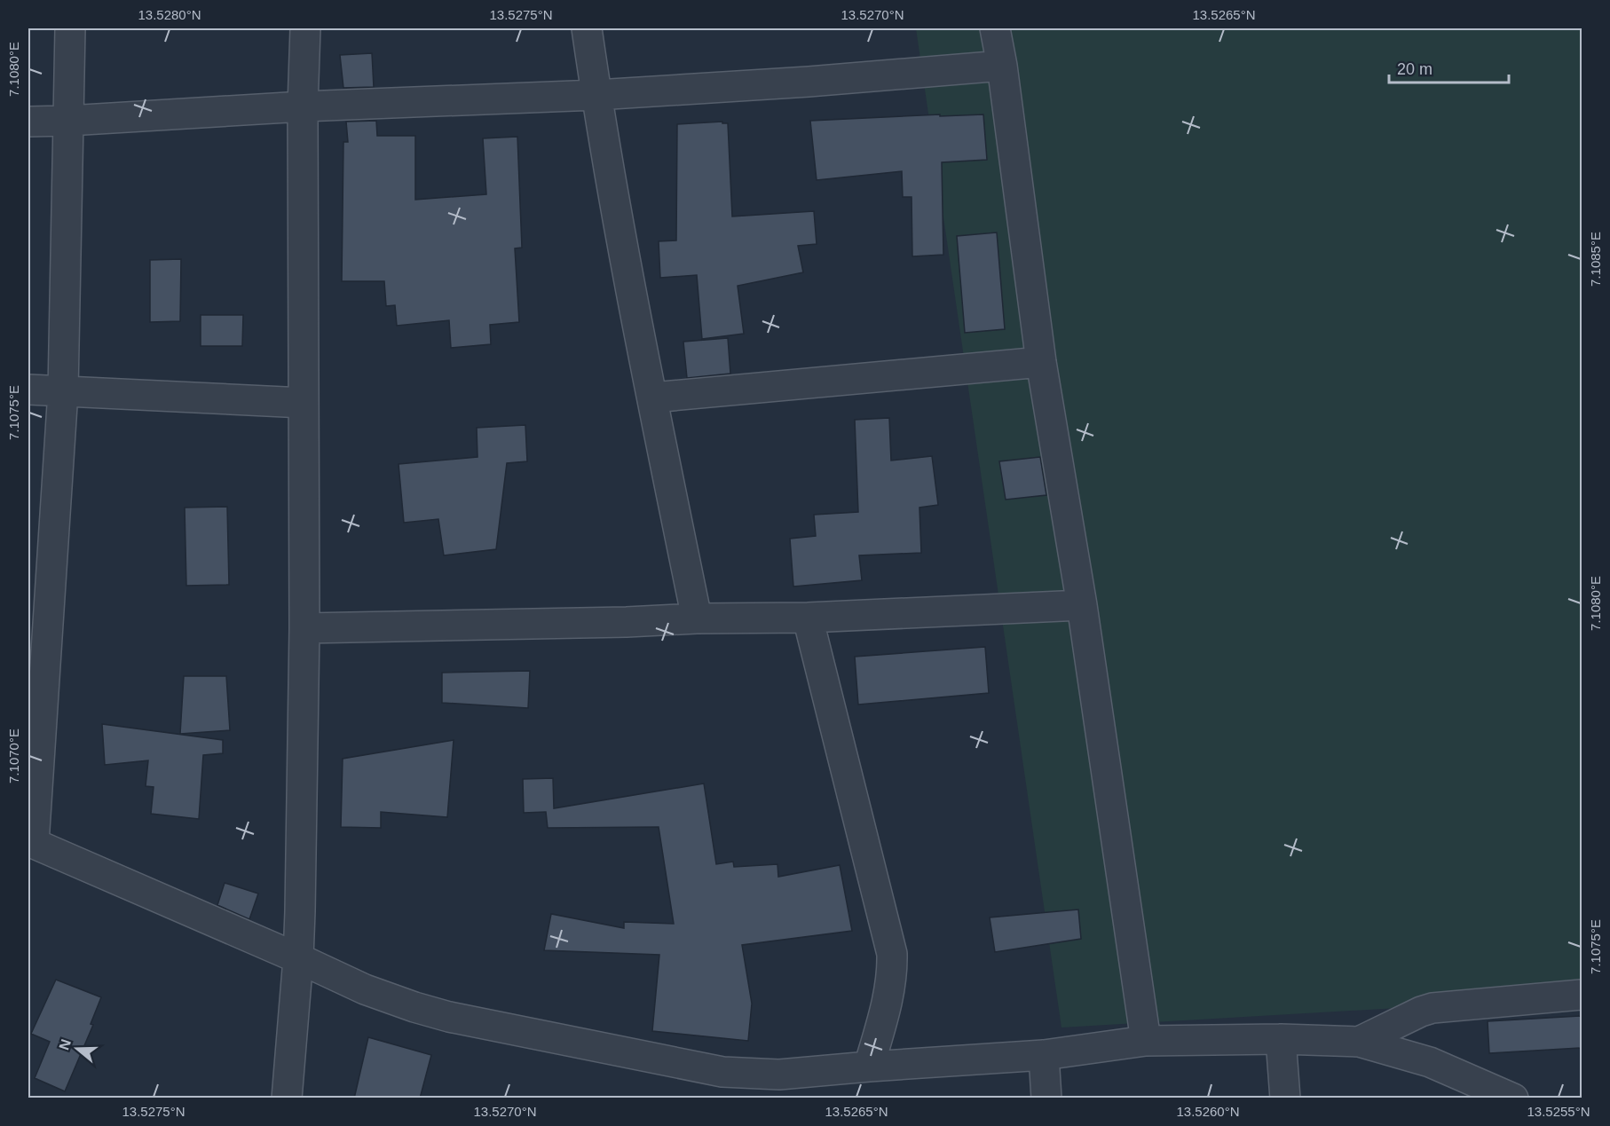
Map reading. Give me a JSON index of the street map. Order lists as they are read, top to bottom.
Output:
{
  "scale_bar": "20 m",
  "north": "left",
  "coordinates": [
    "13.5280°N",
    "13.5275°N",
    "13.5270°N",
    "13.5265°N",
    "7.1080°E",
    "7.1085°E",
    "7.1075°E",
    "7.1070°E",
    "13.5260°N",
    "13.5255°N"
  ]
}
